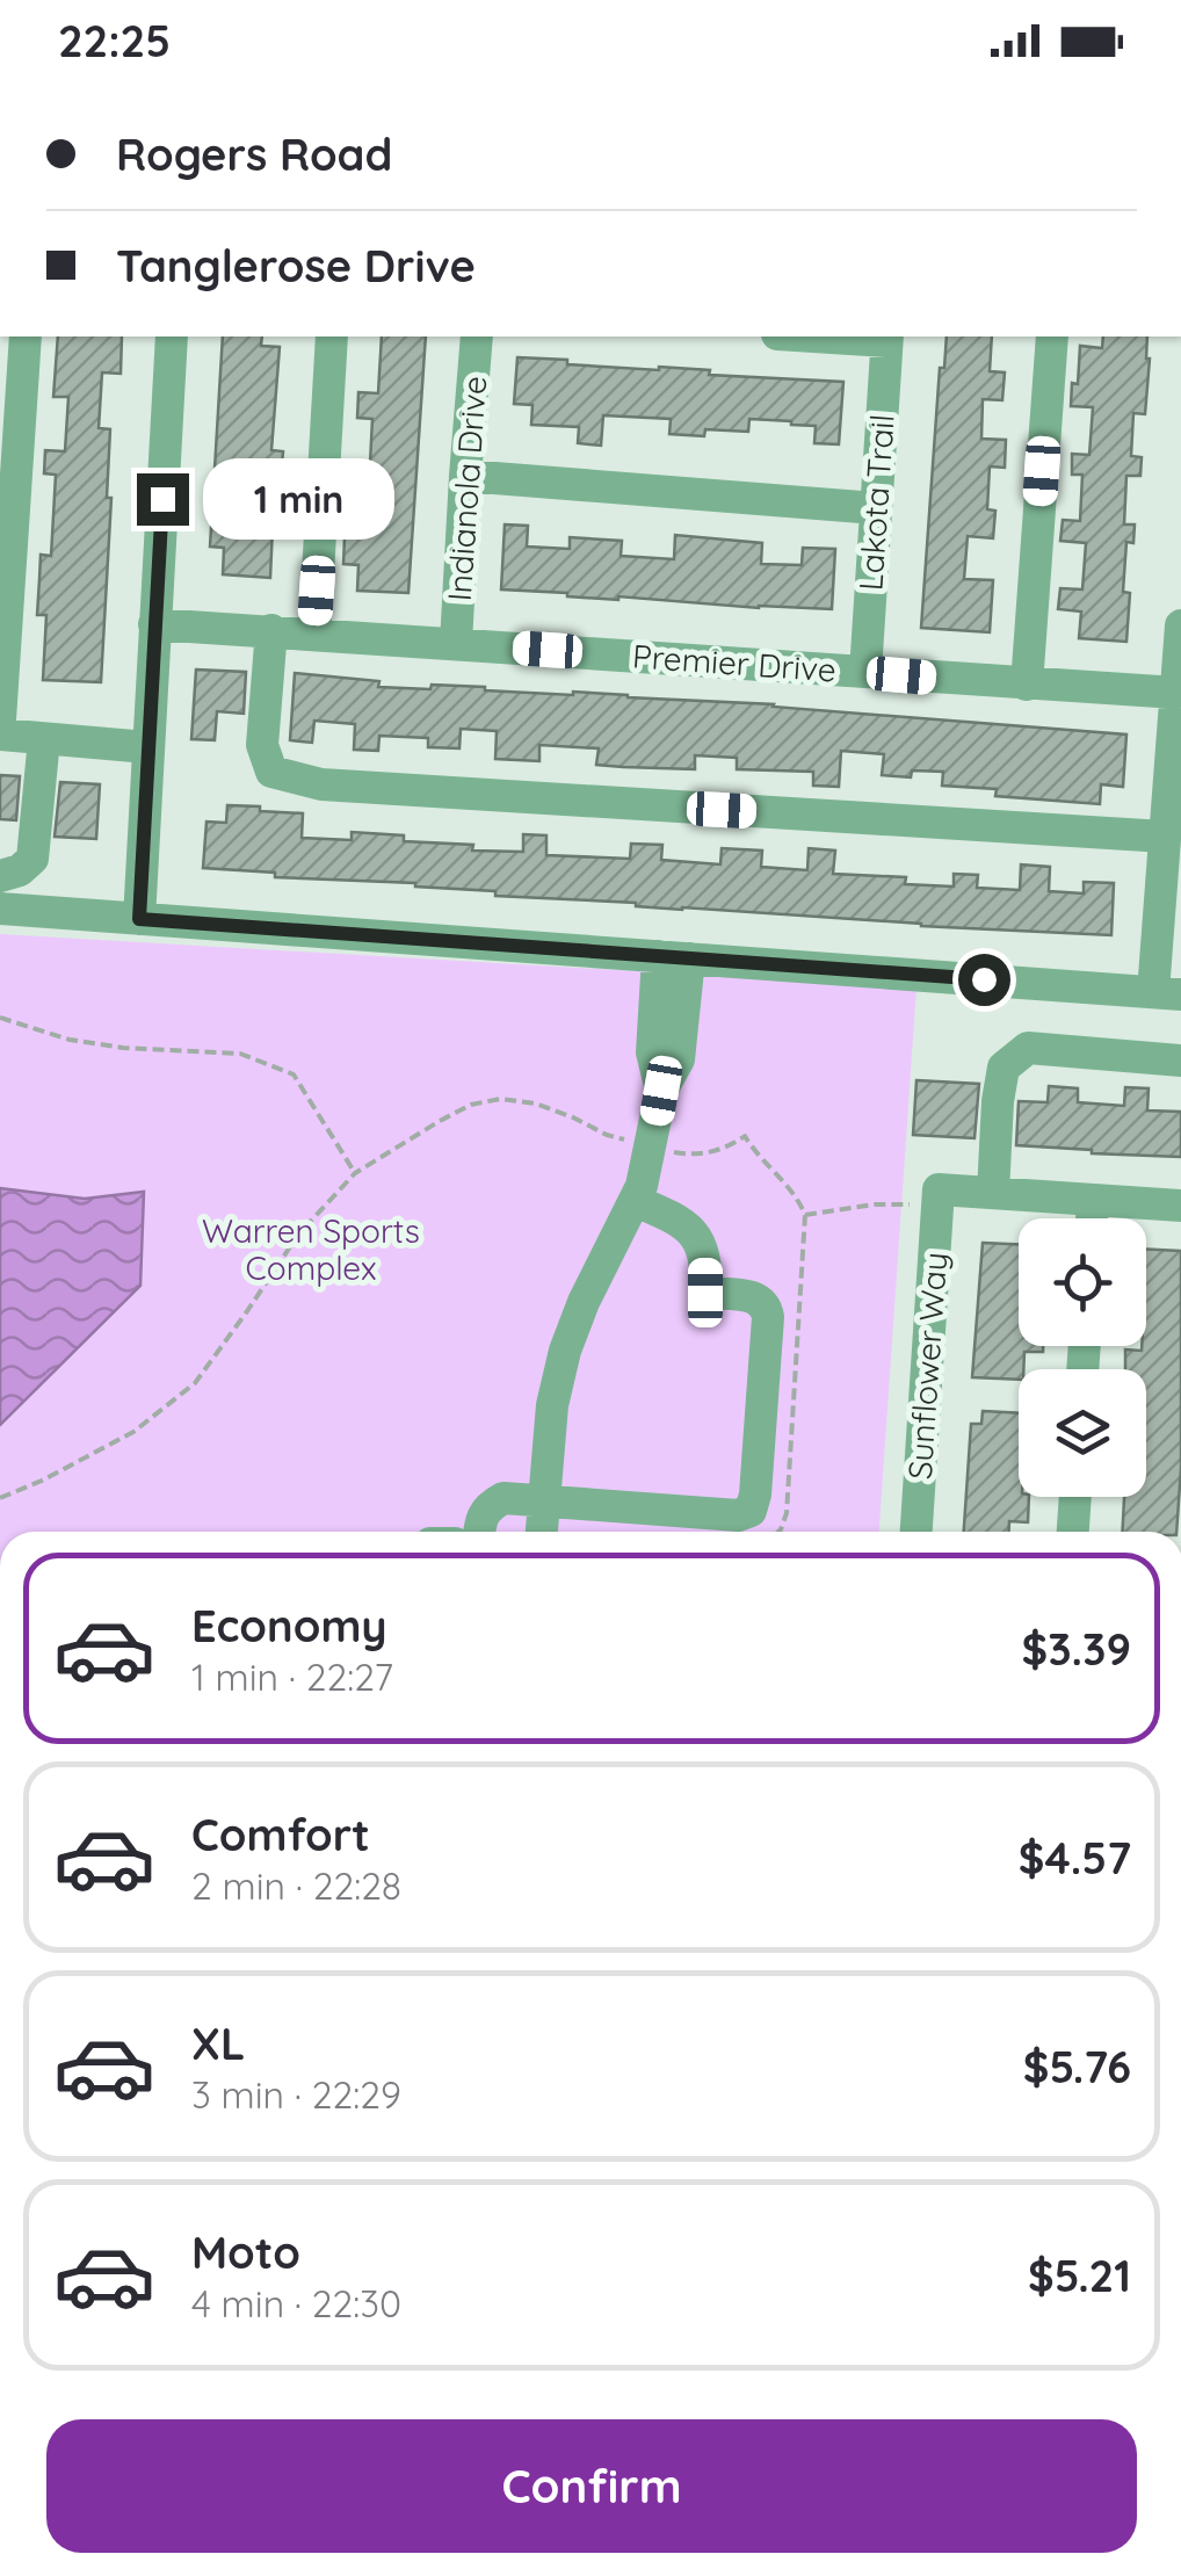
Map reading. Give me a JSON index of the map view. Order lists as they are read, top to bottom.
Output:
{
  "streets": {
    "street": [
      "Indianola Drive",
      "Lakota Trail",
      "Premier Drive",
      "Sunflower Way"
    ]
  },
  "crossings": [
    ["Indianola Drive", "Premier Drive"],
    ["Lakota Trail", "Premier Drive"]
  ],
  "parks": ["Warren Sports Complex"],
  "page": {
    "status": "22:25",
    "banner": ["Rogers Road", "Tanglerose Drive"],
    "bubble": "1 min",
    "list": [
      {
        "name": "Economy",
        "note": "1 min · 22:27",
        "value": "$3.39"
      },
      {
        "name": "Comfort",
        "note": "2 min · 22:28",
        "value": "$4.57"
      },
      {
        "name": "XL",
        "note": "3 min · 22:29",
        "value": "$5.76"
      },
      {
        "name": "Moto",
        "note": "4 min · 22:30",
        "value": "$5.21"
      }
    ],
    "buttons": "Confirm"
  }
}
